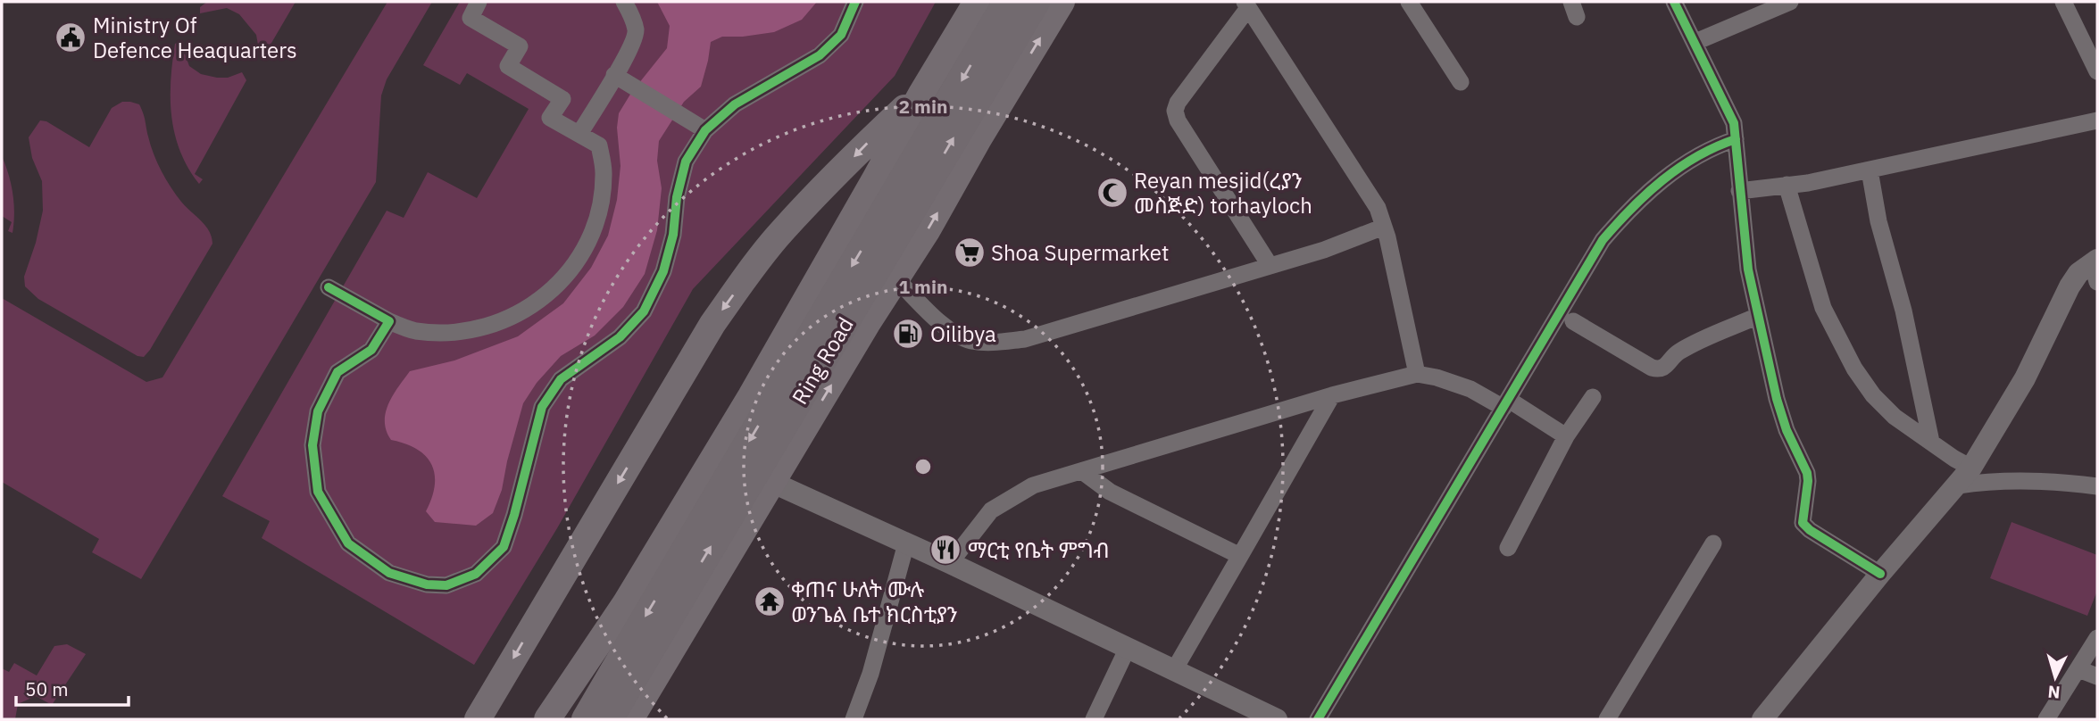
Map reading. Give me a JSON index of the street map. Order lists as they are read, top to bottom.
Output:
{
  "streets": {
    "highway": ["Ring Road"]
  },
  "places": {
    "public building": ["Ministry Of Defence Heaquarters"],
    "mosque": ["Reyan mesjid(ረያን መስጅድ) torhayloch"],
    "supermarket": ["Shoa Supermarket"],
    "fuel station": ["Oilibya"],
    "restaurant": ["ማርቲ የቤት ምግብ"],
    "temple": ["ቀጠና ሁለት ሙሉ ወንጌል ቤተ ክርስቲያን"]
  },
  "scale_bar": "50 m",
  "north": "bottom",
  "rings": ["2 min", "1 min"]
}
